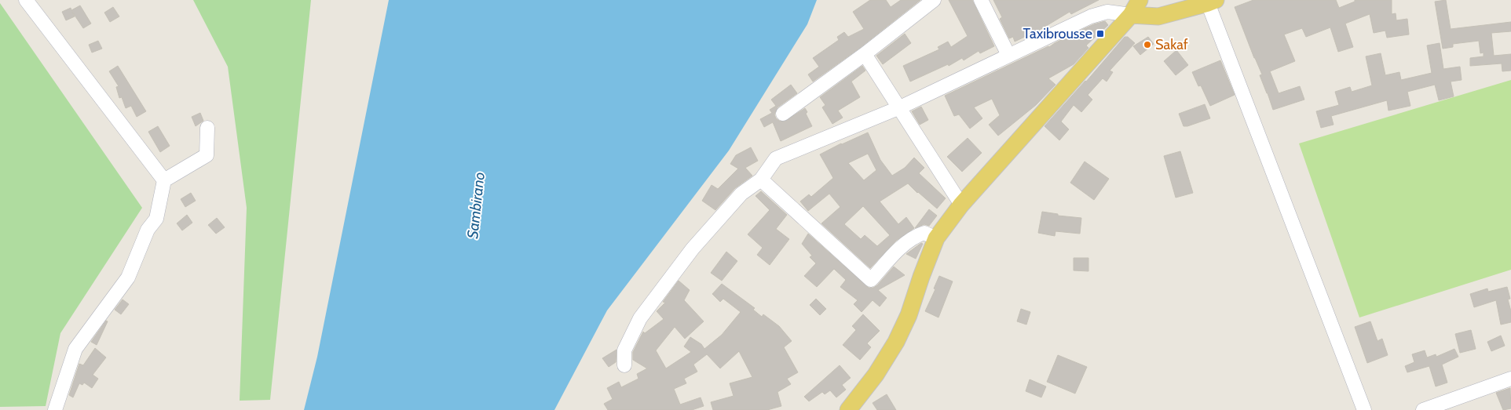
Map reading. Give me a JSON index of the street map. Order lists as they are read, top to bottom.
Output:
{
  "water": ["Sambirano"],
  "places": {
    "transit": ["Taxibrousse"],
    "other": ["Sakaf"]
  }
}
